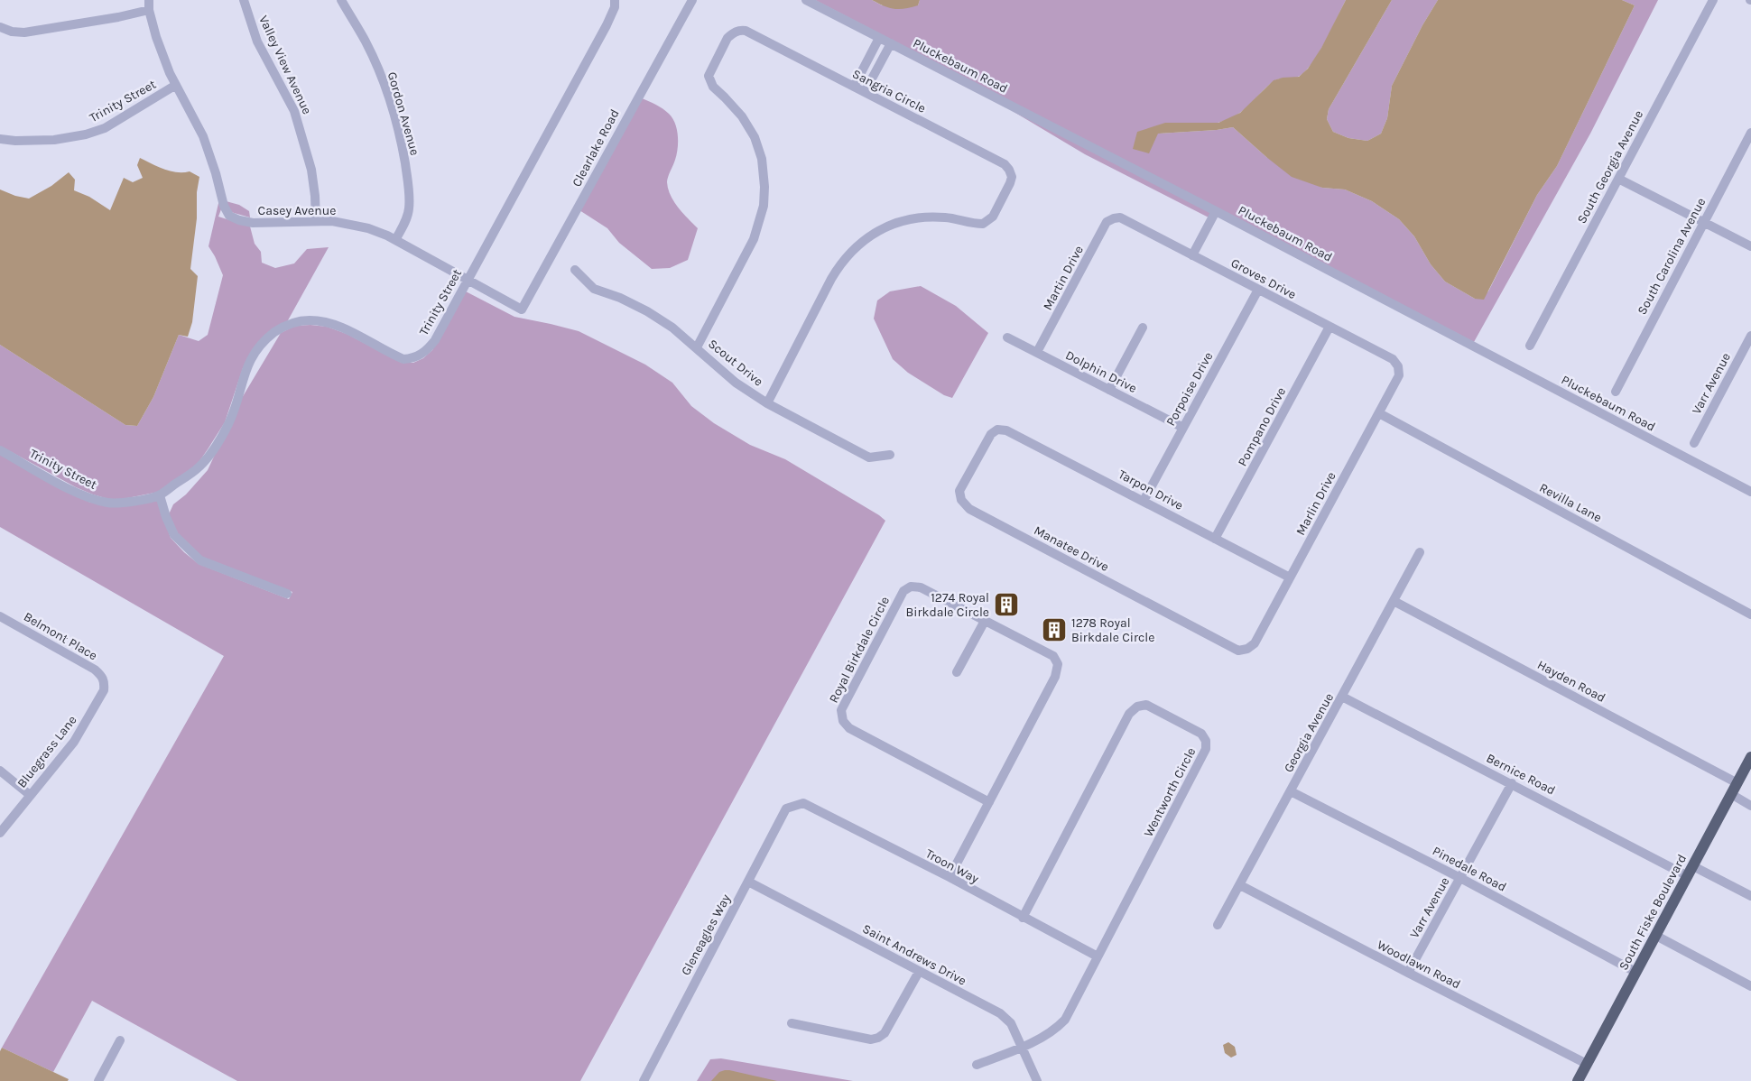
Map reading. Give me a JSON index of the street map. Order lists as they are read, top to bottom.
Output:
{
  "streets": {
    "main road": ["South Fiske Boulevard"],
    "street": [
      "Valley View Avenue",
      "Pluckebaum Road",
      "Sangria Circle",
      "Trinity Street",
      "Gordon Avenue",
      "Clearlake Road",
      "South Georgia Avenue",
      "Casey Avenue",
      "South Carolina Avenue",
      "Martin Drive",
      "Groves Drive",
      "Scout Drive",
      "Dolphin Drive",
      "Varr Avenue",
      "Porpoise Drive",
      "Pompano Drive",
      "Tarpon Drive",
      "Revilla Lane",
      "Marlin Drive",
      "Manatee Drive",
      "Belmont Place",
      "Royal Birkdale Circle",
      "Hayden Road",
      "Georgia Avenue",
      "Bluegrass Lane",
      "Bernice Road",
      "Wentworth Circle",
      "Troon Way",
      "Pinedale Road",
      "Gleneagles Way",
      "Saint Andrews Drive",
      "Woodlawn Road"
    ]
  },
  "crossings": [
    ["Valley View Avenue", "Casey Avenue"],
    ["Sangria Circle", "Scout Drive"],
    ["Trinity Street", "Casey Avenue"],
    ["Gordon Avenue", "Casey Avenue"],
    ["Clearlake Road", "Casey Avenue"],
    ["Martin Drive", "Groves Drive"],
    ["Martin Drive", "Dolphin Drive"],
    ["Groves Drive", "Porpoise Drive"],
    ["Groves Drive", "Pompano Drive"],
    ["Groves Drive", "Marlin Drive"],
    ["Dolphin Drive", "Porpoise Drive"],
    ["Varr Avenue", "Bernice Road"],
    ["Varr Avenue", "Pinedale Road"],
    ["Varr Avenue", "Woodlawn Road"],
    ["Porpoise Drive", "Tarpon Drive"],
    ["Pompano Drive", "Tarpon Drive"],
    ["Tarpon Drive", "Marlin Drive"],
    ["Tarpon Drive", "Manatee Drive"],
    ["Revilla Lane", "Marlin Drive"],
    ["Marlin Drive", "Manatee Drive"],
    ["Belmont Place", "Bluegrass Lane"],
    ["Royal Birkdale Circle", "Troon Way"],
    ["Hayden Road", "Georgia Avenue"],
    ["Hayden Road", "South Fiske Boulevard"],
    ["Georgia Avenue", "Bernice Road"],
    ["Georgia Avenue", "Pinedale Road"],
    ["Georgia Avenue", "Woodlawn Road"],
    ["Bernice Road", "South Fiske Boulevard"],
    ["Wentworth Circle", "Troon Way"],
    ["Wentworth Circle", "Saint Andrews Drive"],
    ["Troon Way", "Gleneagles Way"],
    ["Pinedale Road", "South Fiske Boulevard"],
    ["South Fiske Boulevard", "Woodlawn Road"],
    ["Gleneagles Way", "Saint Andrews Drive"]
  ],
  "places": {
    "building": ["1274 Royal Birkdale Circle", "1278 Royal Birkdale Circle"]
  }
}
